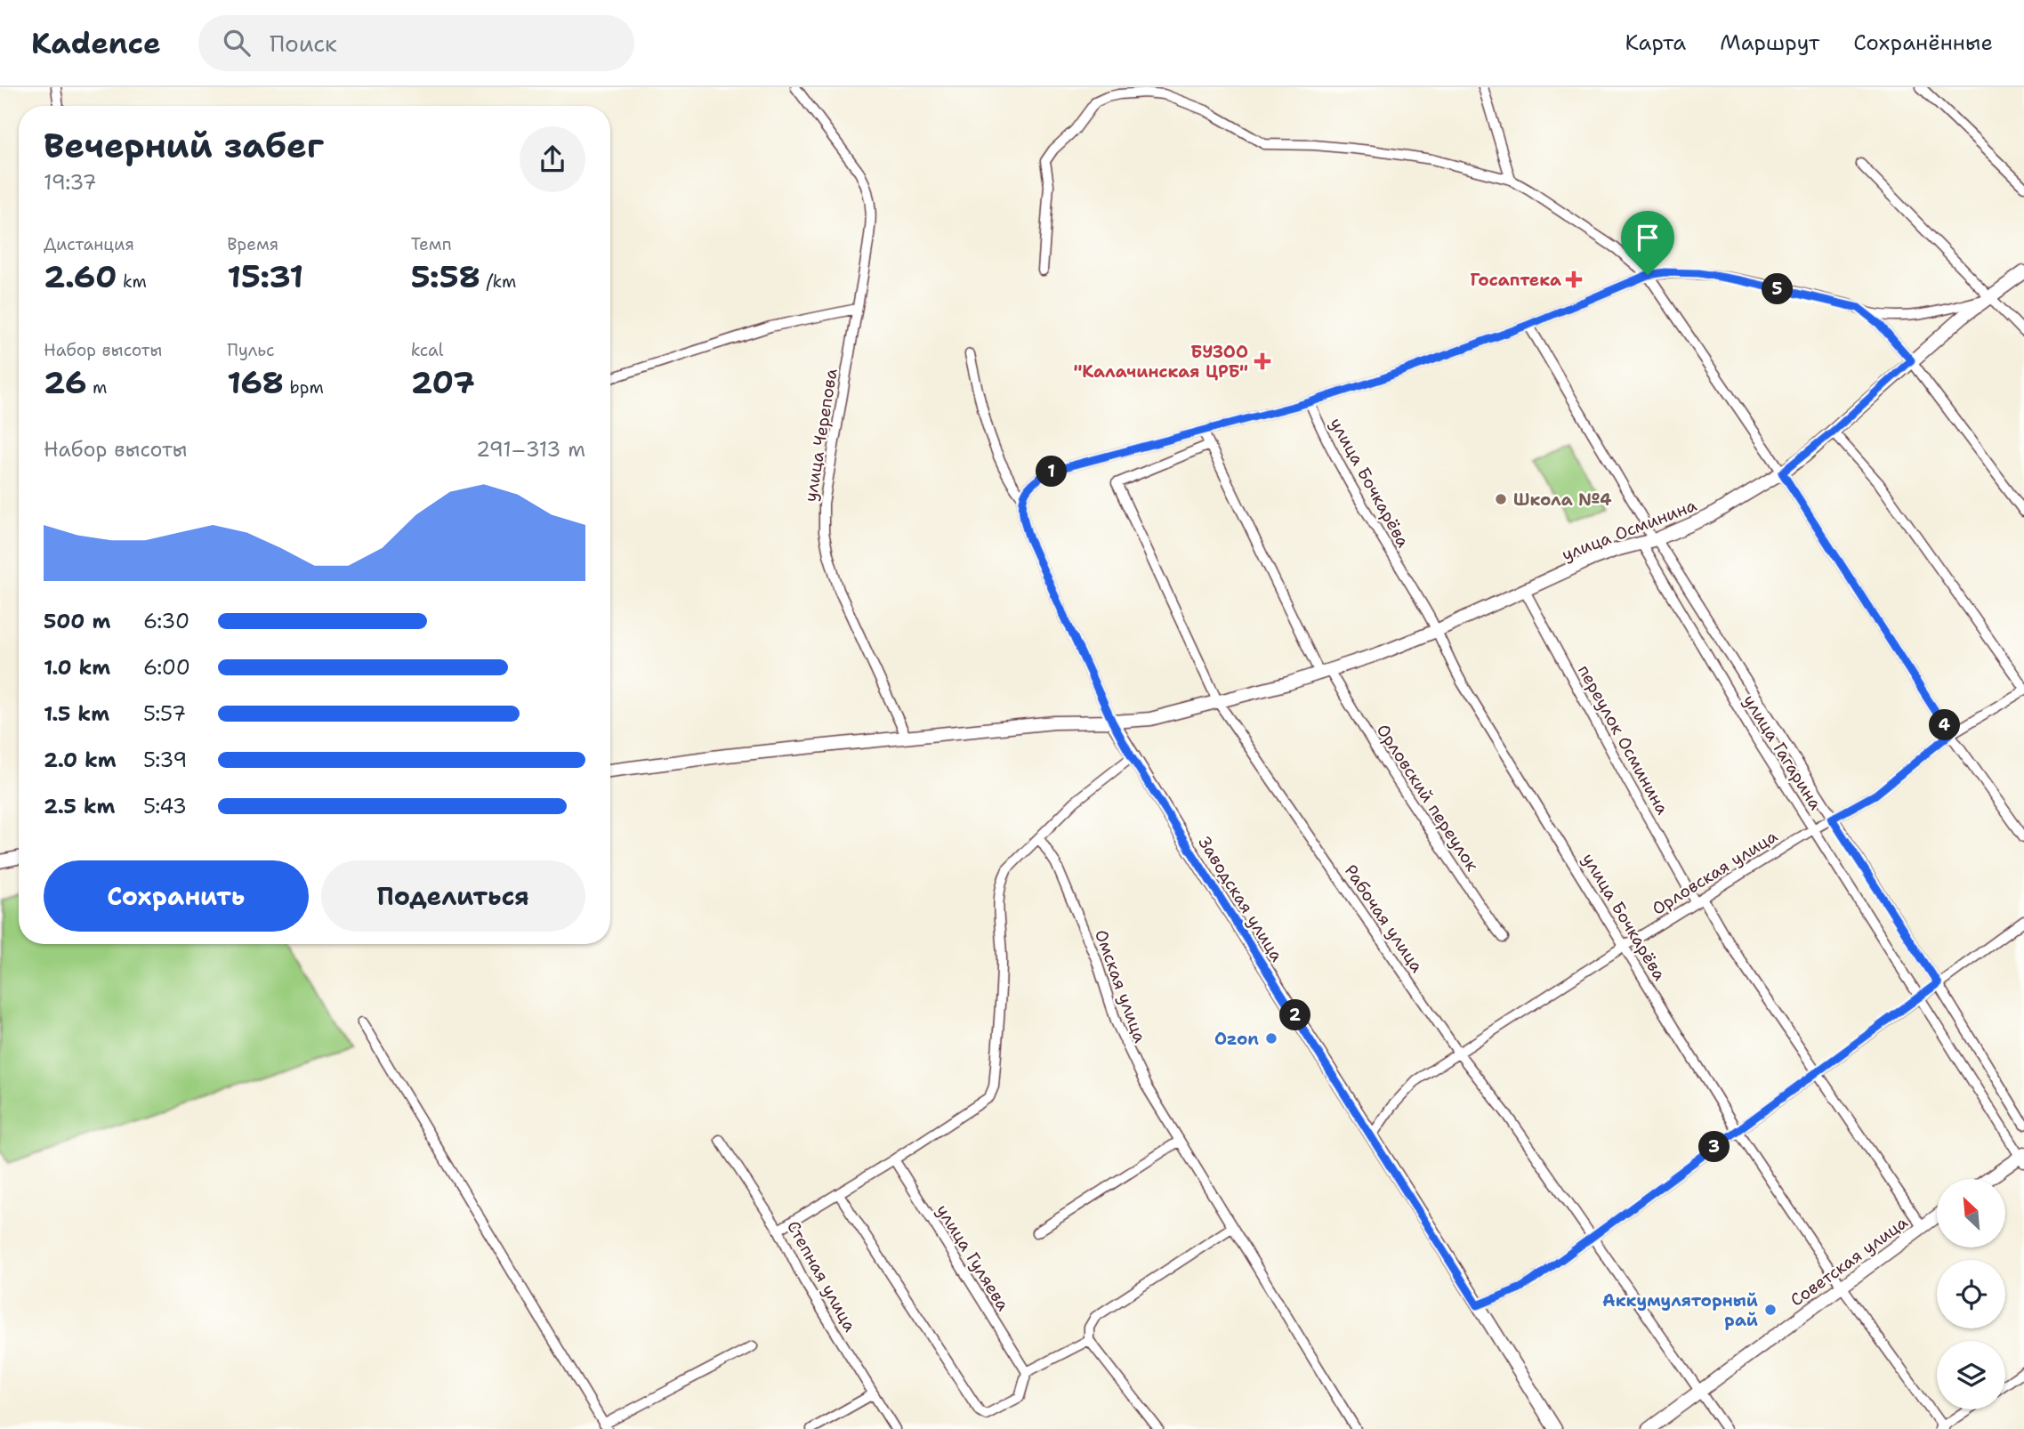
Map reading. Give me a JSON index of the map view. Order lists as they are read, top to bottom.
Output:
{
  "streets": {
    "street": [
      "улица Черепова",
      "улица Бочкарёва",
      "улица Осминина",
      "переулок Осминина",
      "улица Гагарина",
      "Орловский переулок",
      "Орловская улица",
      "Заводская улица",
      "Рабочая улица",
      "Омская улица",
      "улица Гуляева",
      "Советская улица",
      "Степная улица"
    ]
  },
  "crossings": [
    ["улица Черепова", "улица Осминина"],
    ["улица Бочкарёва", "улица Осминина"],
    ["улица Бочкарёва", "Орловская улица"],
    ["улица Бочкарёва", "Советская улица"],
    ["улица Осминина", "переулок Осминина"],
    ["улица Осминина", "улица Гагарина"],
    ["улица Осминина", "Орловский переулок"],
    ["улица Осминина", "Заводская улица"],
    ["улица Осминина", "Рабочая улица"],
    ["переулок Осминина", "Орловская улица"],
    ["переулок Осминина", "Советская улица"],
    ["улица Гагарина", "Орловская улица"],
    ["Орловский переулок", "Рабочая улица"],
    ["Орловская улица", "Заводская улица"],
    ["Орловская улица", "Рабочая улица"],
    ["Рабочая улица", "Советская улица"]
  ],
  "places": {
    "health": ["Госаптека", "БУЗОО \"Калачинская ЦРБ\""],
    "other": ["Школа №4", "Ozon", "Аккумуляторный рай"]
  },
  "north": "top left",
  "page": {
    "header": "Kadence",
    "search": "Поиск",
    "nav": ["Карта", "Маршрут", "Сохранённые"],
    "heading": ["Вечерний забег", "19:37"],
    "stats": [
      ["Дистанция", "2.60 km"],
      ["Время", "15:31"],
      ["Темп", "5:58 /km"],
      ["Набор высоты", "26 m"],
      ["Пульс", "168 bpm"],
      ["kcal", "207"]
    ],
    "pins": [
      "5",
      "1",
      "4",
      "2",
      "3"
    ],
    "chart": ["Набор высоты", "291–313 m"],
    "list": [
      {
        "name": "500 m",
        "note": "6:30"
      },
      {
        "name": "1.0 km",
        "note": "6:00"
      },
      {
        "name": "1.5 km",
        "note": "5:57"
      },
      {
        "name": "2.0 km",
        "note": "5:39"
      },
      {
        "name": "2.5 km",
        "note": "5:43"
      }
    ],
    "buttons": ["Сохранить", "Поделиться"]
  }
}
